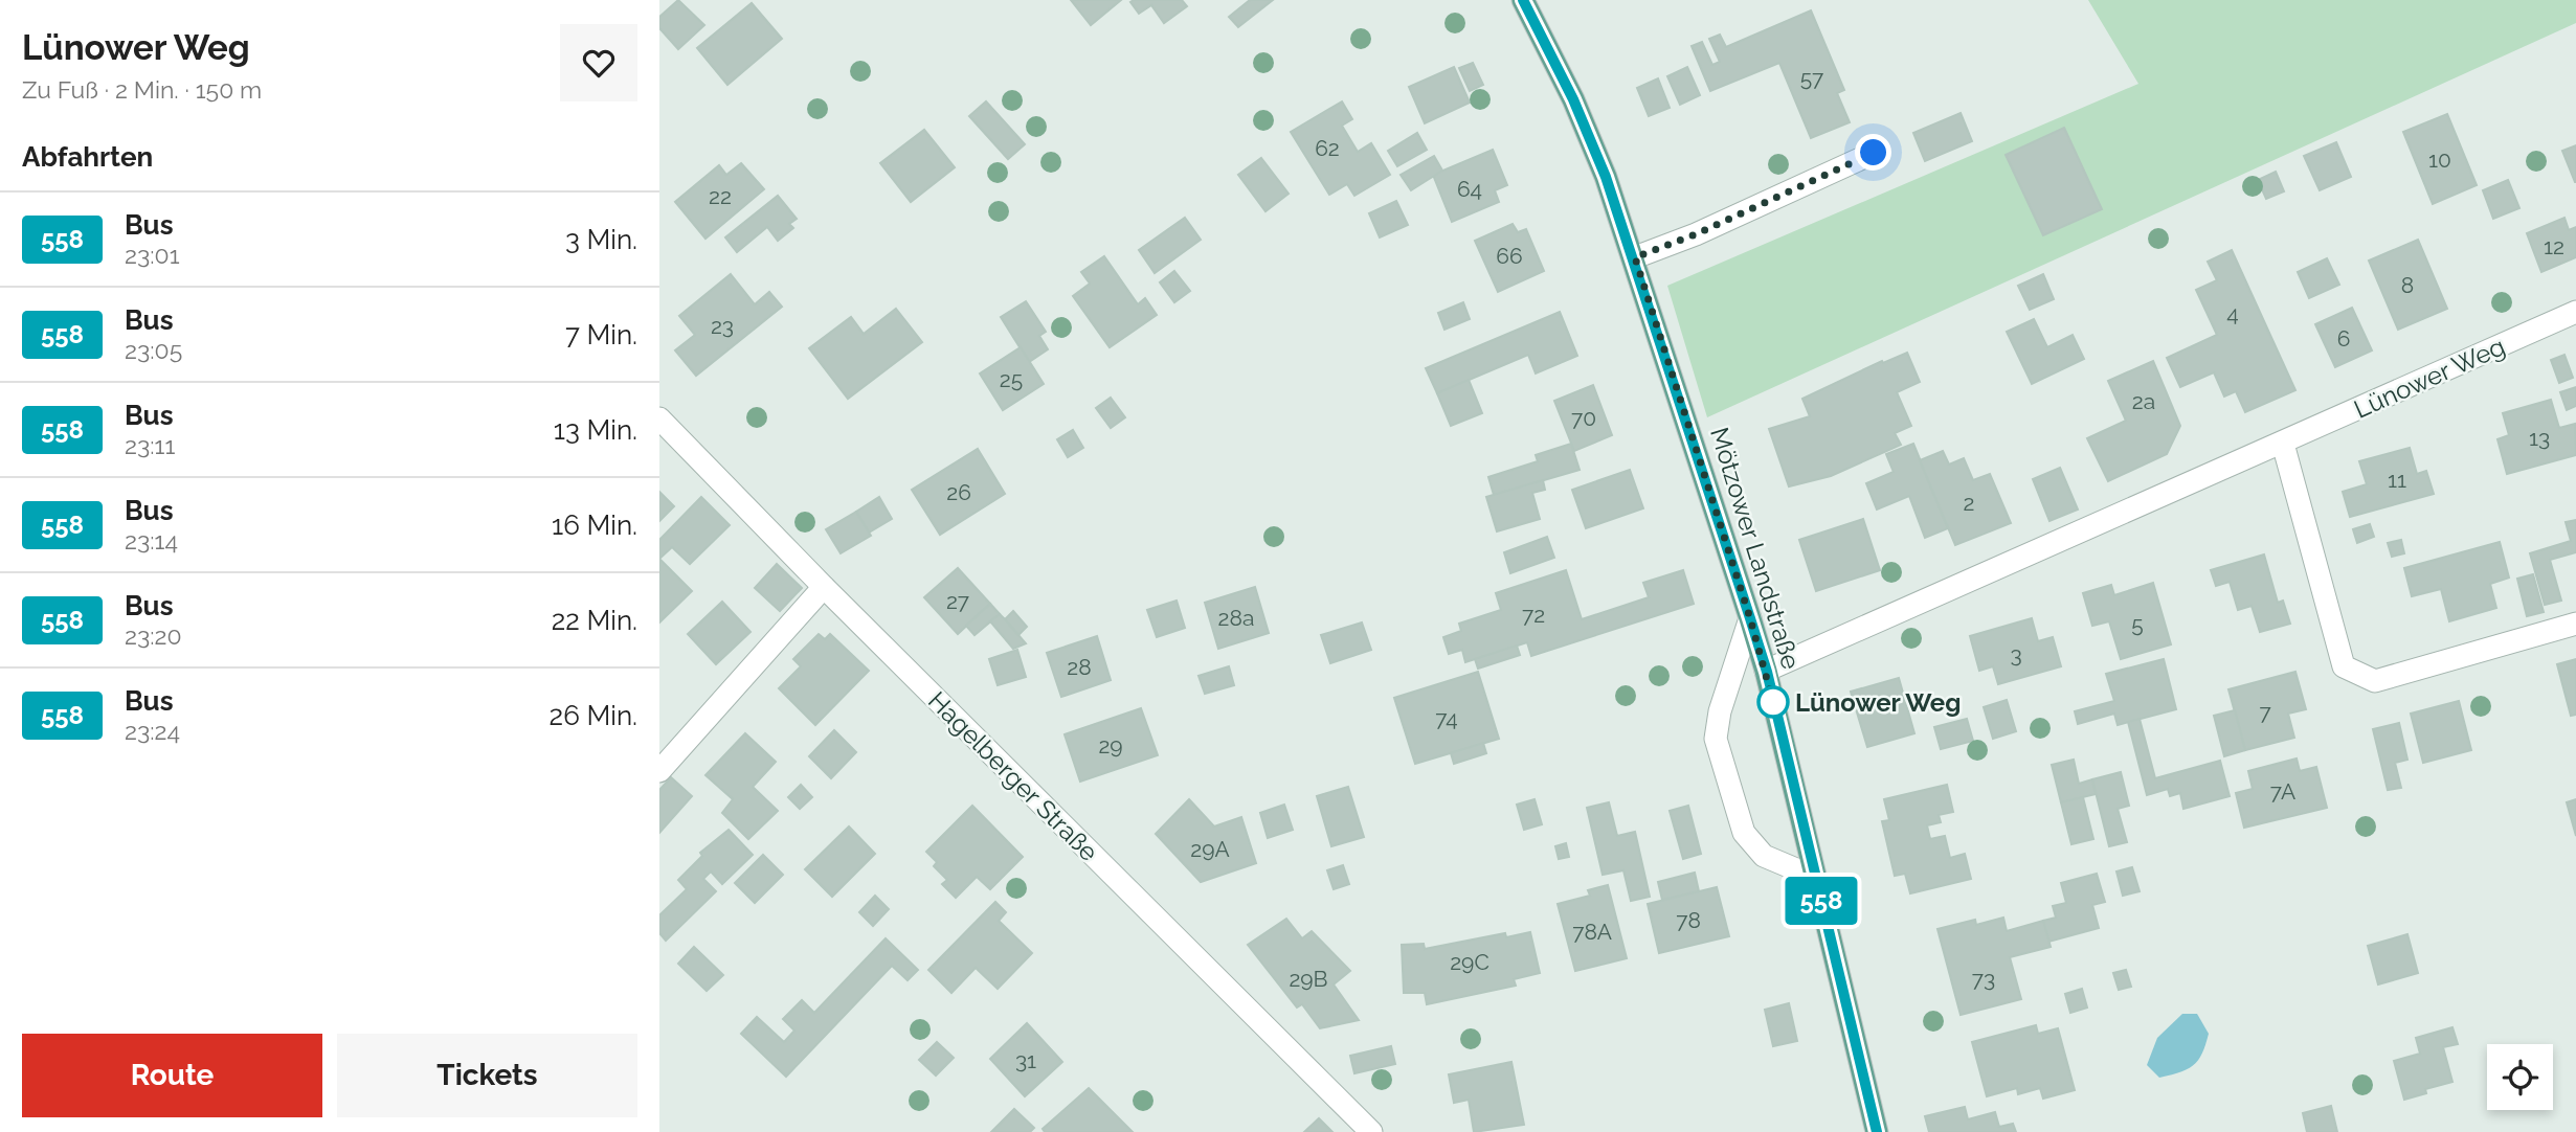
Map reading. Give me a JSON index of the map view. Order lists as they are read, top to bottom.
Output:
{
  "streets": {
    "main road": ["Mötzower Landstraße"],
    "street": ["Lünower Weg", "Hagelberger Straße"]
  },
  "crossings": [
    ["Lünower Weg", "Mötzower Landstraße"]
  ],
  "places": ["Lünower Weg"],
  "lines": ["bus line 558"],
  "house_numbers": [
    "57",
    "62",
    "10",
    "64",
    "22",
    "12",
    "66",
    "8",
    "4",
    "23",
    "6",
    "25",
    "2a",
    "70",
    "13",
    "11",
    "26",
    "2",
    "27",
    "72",
    "28a",
    "5",
    "3",
    "28",
    "7",
    "74",
    "29",
    "7A",
    "29A",
    "78",
    "78A",
    "29C",
    "29B",
    "73",
    "31"
  ],
  "page": {
    "heading": [
      ["Lünower Weg", "Zu Fuß · 2 Min. · 150 m"],
      "Abfahrten"
    ],
    "on_map": "558",
    "list": [
      {
        "mark": "558",
        "name": "Bus",
        "note": "23:01",
        "value": "3 Min."
      },
      {
        "mark": "558",
        "name": "Bus",
        "note": "23:05",
        "value": "7 Min."
      },
      {
        "mark": "558",
        "name": "Bus",
        "note": "23:11",
        "value": "13 Min."
      },
      {
        "mark": "558",
        "name": "Bus",
        "note": "23:14",
        "value": "16 Min."
      },
      {
        "mark": "558",
        "name": "Bus",
        "note": "23:20",
        "value": "22 Min."
      },
      {
        "mark": "558",
        "name": "Bus",
        "note": "23:24",
        "value": "26 Min."
      }
    ],
    "buttons": ["Route", "Tickets"]
  }
}
